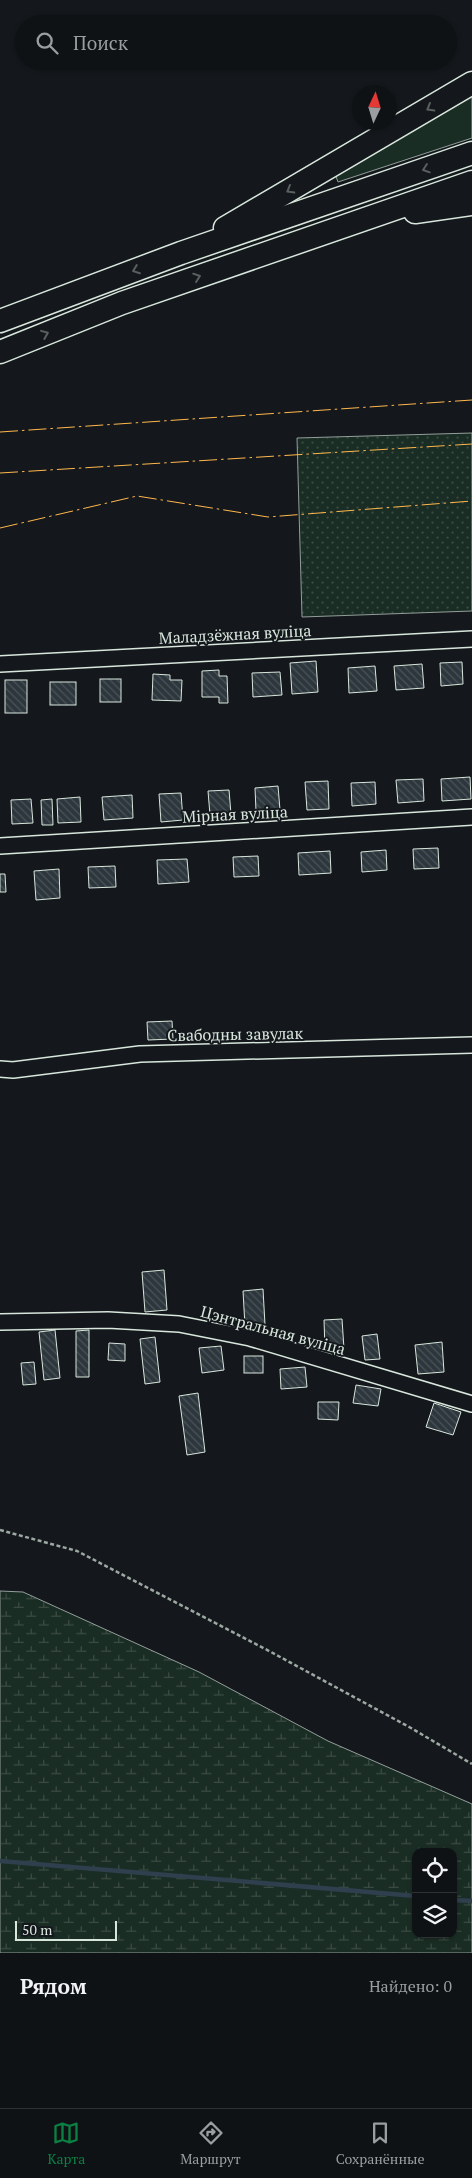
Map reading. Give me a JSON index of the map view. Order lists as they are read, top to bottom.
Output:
{
  "streets": {
    "street": [
      "Маладзёжная вуліца",
      "Мірная вуліца",
      "Свабодны завулак",
      "Цэнтральная вуліца"
    ]
  },
  "scale_bar": "50 m",
  "north": "top",
  "page": {
    "search": "Поиск",
    "scale": "50 m",
    "heading": ["Рядом", "Найдено: 0"],
    "nav": ["Карта", "Маршрут", "Сохранённые"]
  }
}
